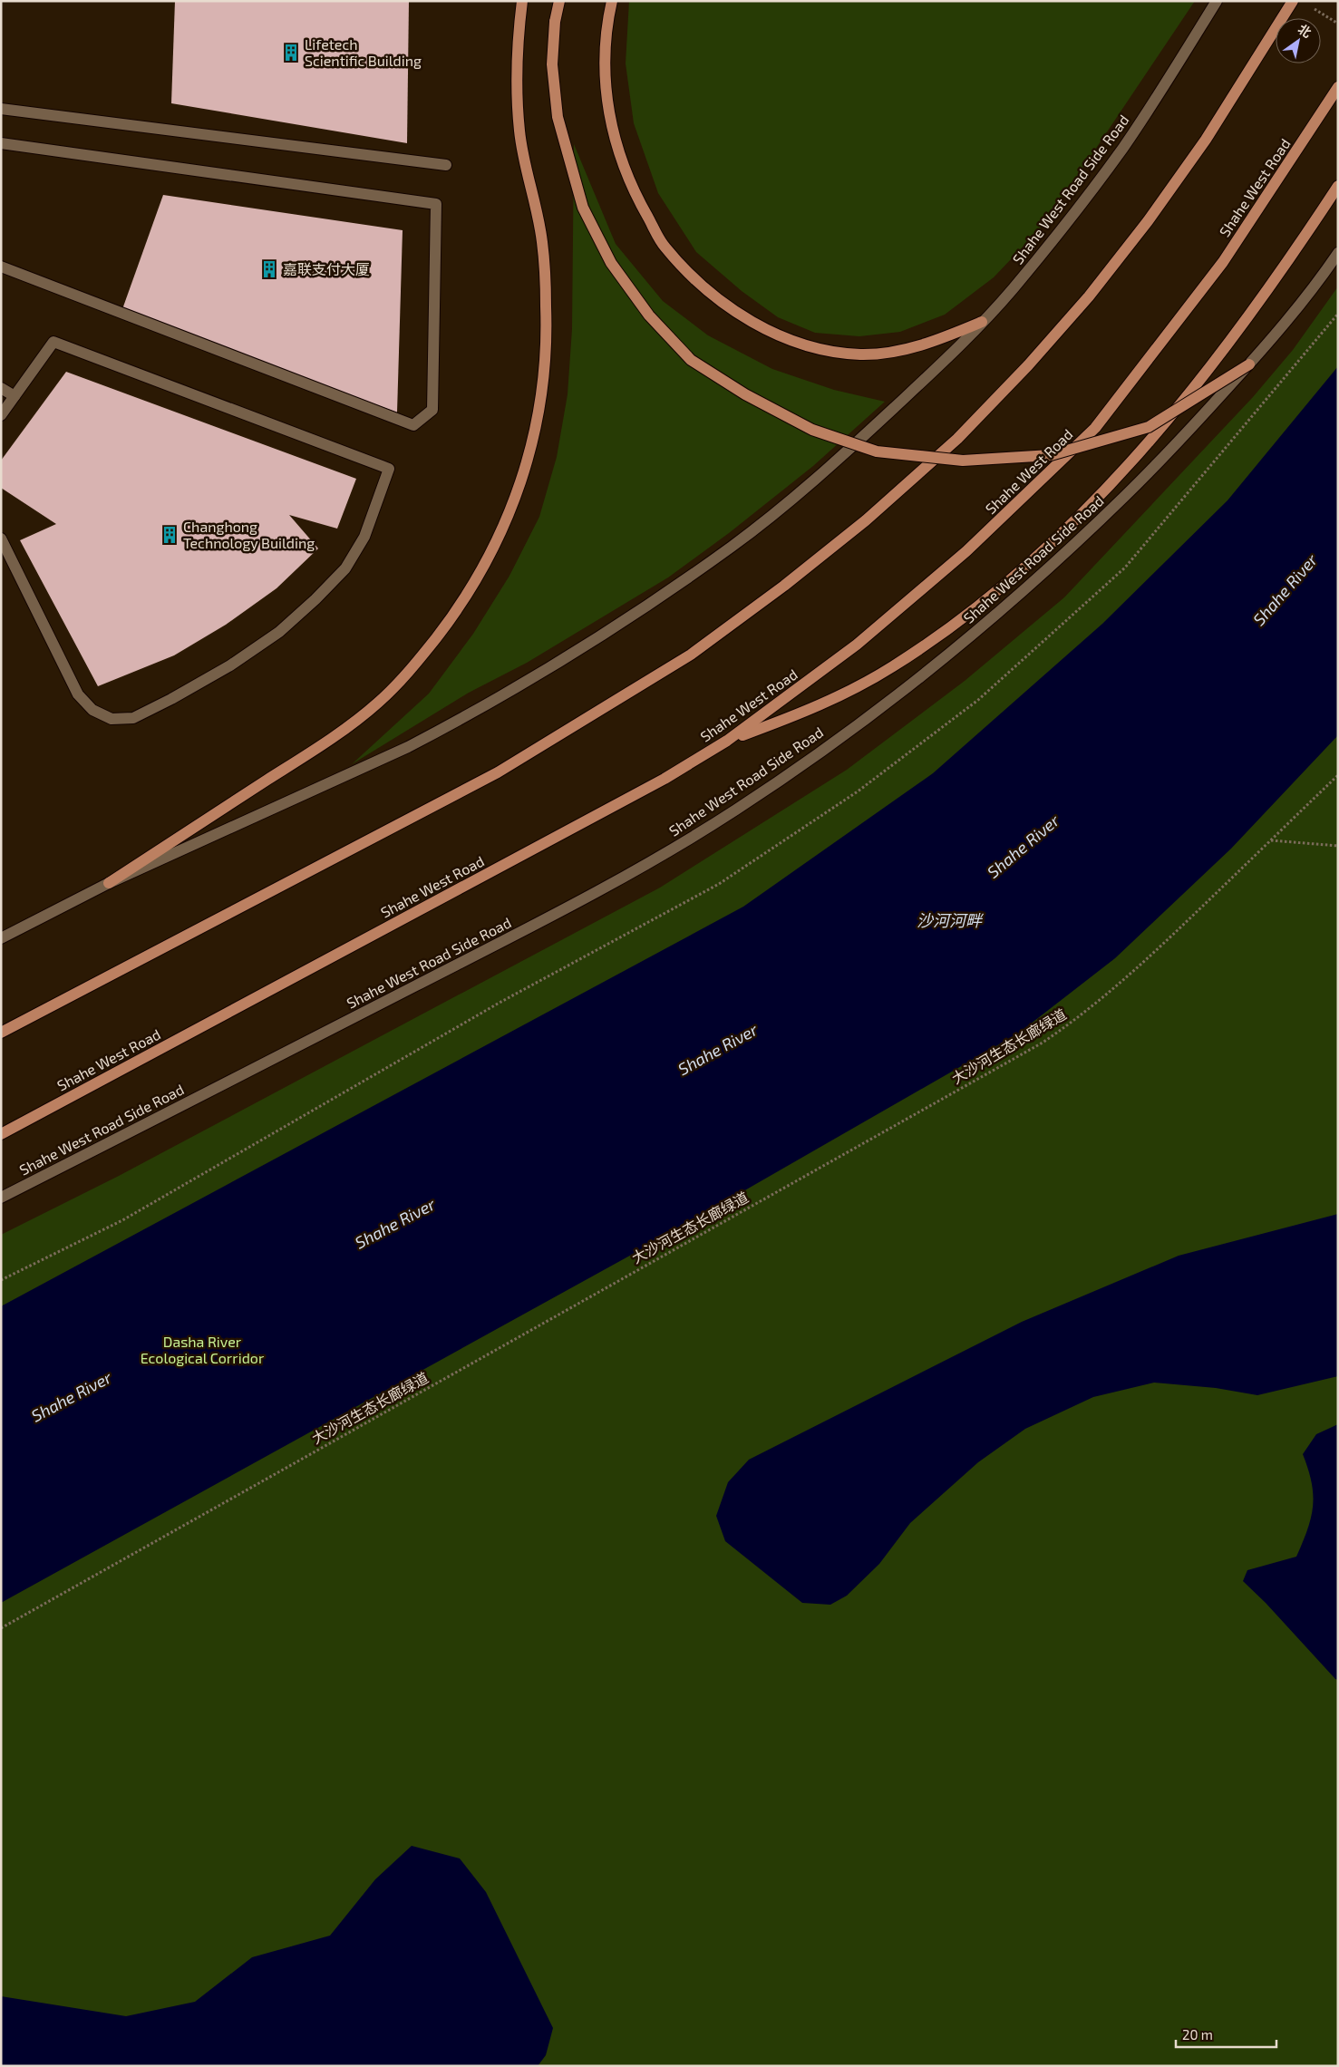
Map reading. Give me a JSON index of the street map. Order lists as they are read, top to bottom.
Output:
{
  "streets": {
    "main road": ["Shahe West Road", "Shahe West Road Side Road"],
    "path": ["大沙河生态长廊绿道"]
  },
  "water": ["Shahe River", "沙河河畔"],
  "parks": ["Dasha River Ecological Corridor"],
  "places": {
    "building": ["Lifetech Scientific Building", "嘉联支付大厦", "Changhong Technology Building"]
  },
  "scale_bar": "20 m",
  "north": "top right"
}
